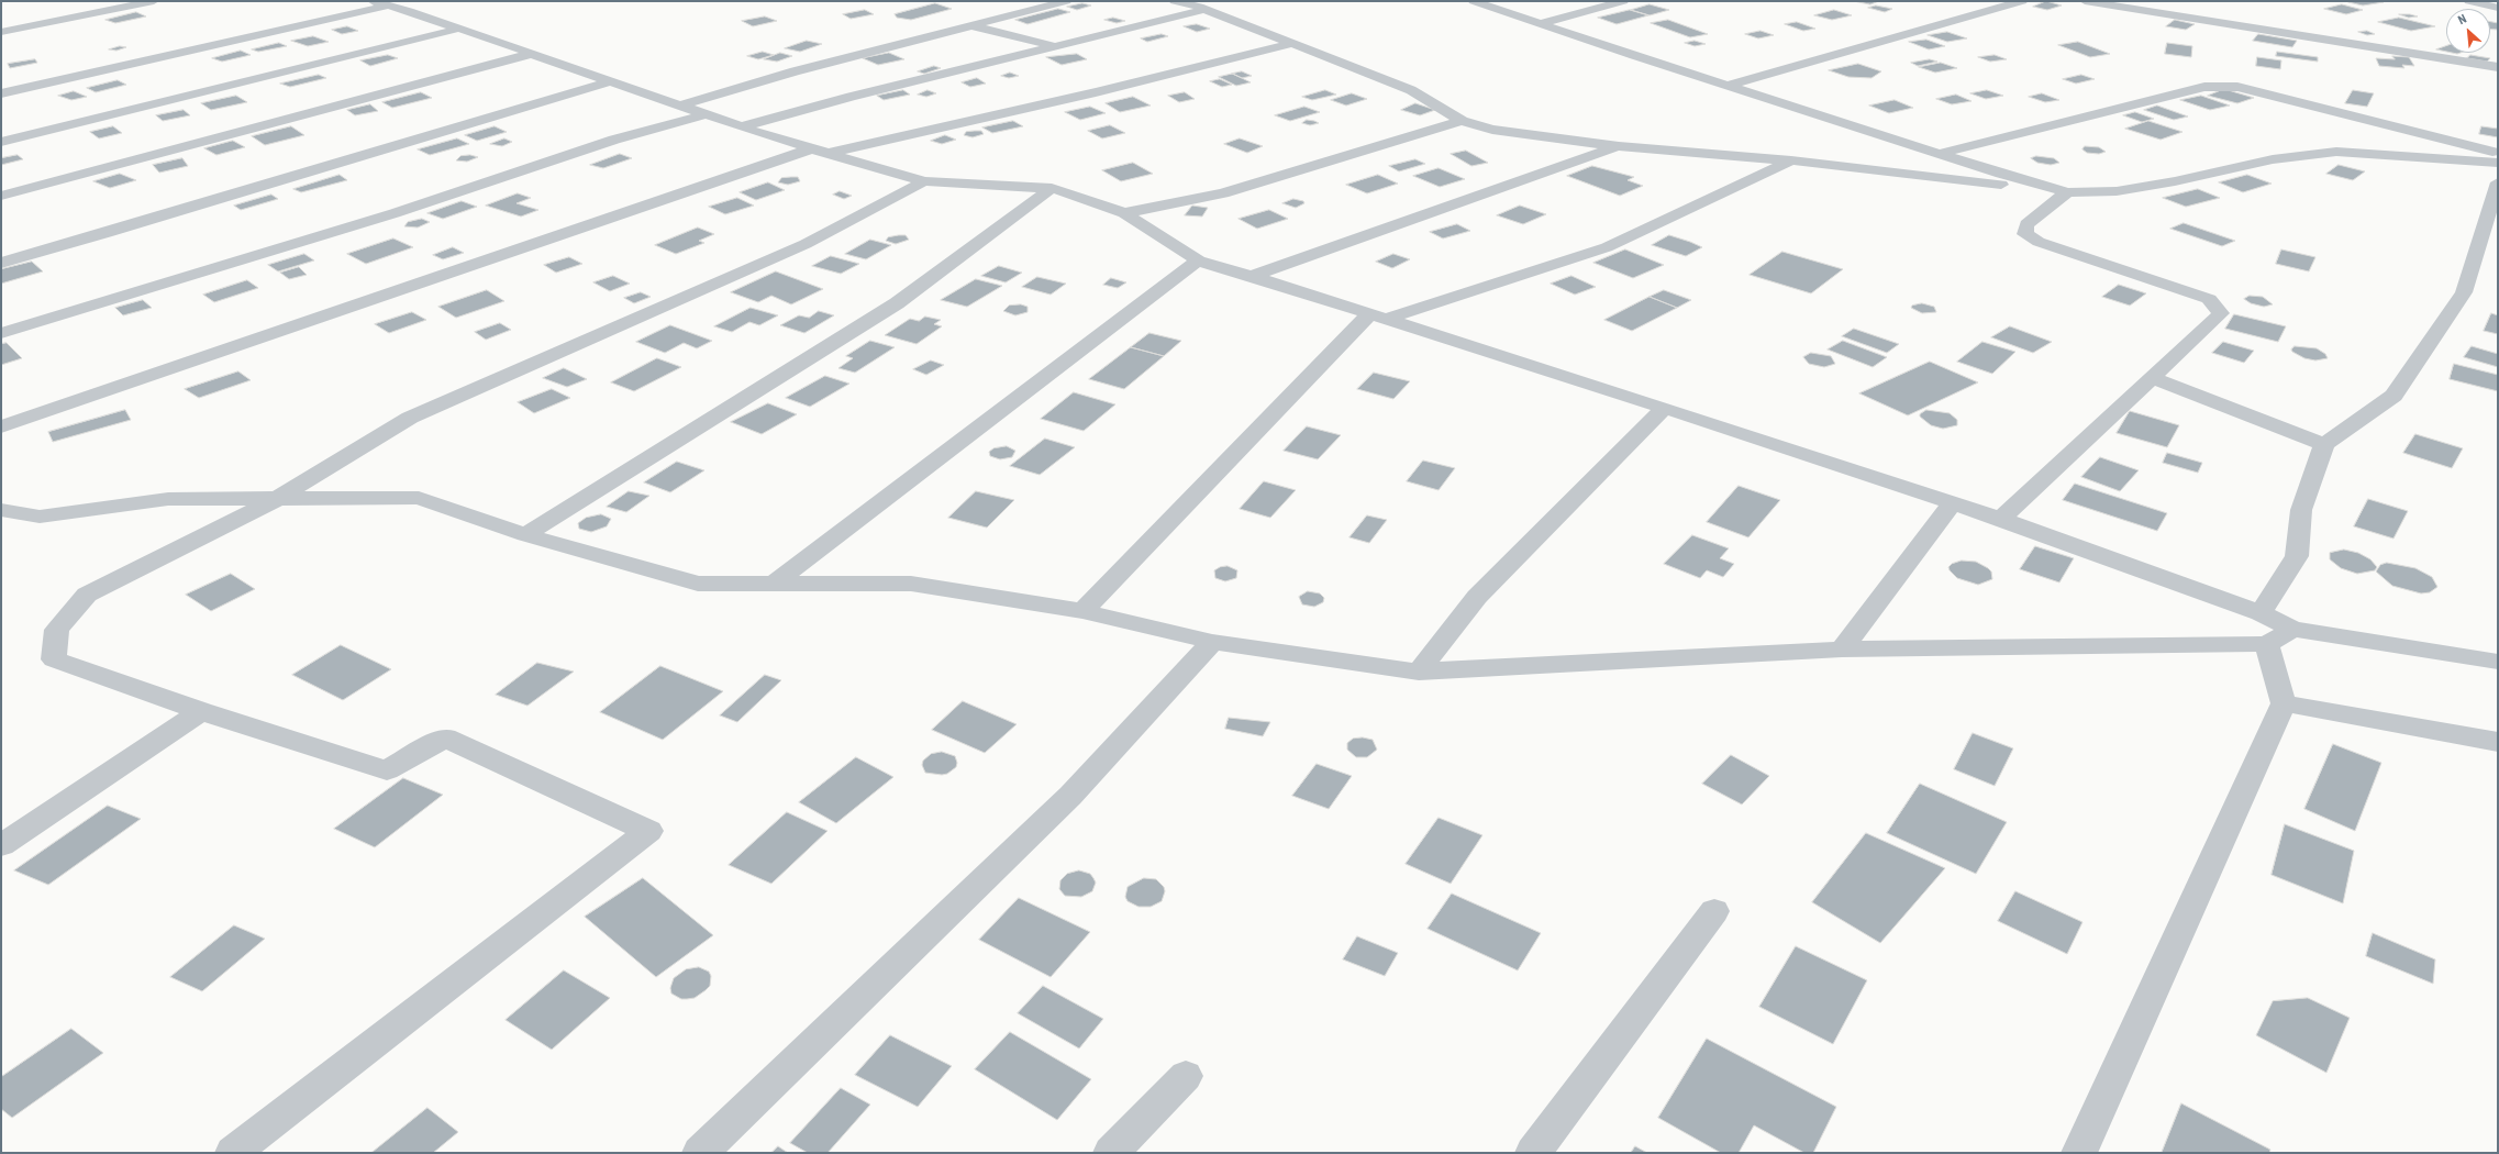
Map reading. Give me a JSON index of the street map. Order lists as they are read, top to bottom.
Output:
{
  "north": "top left"
}
